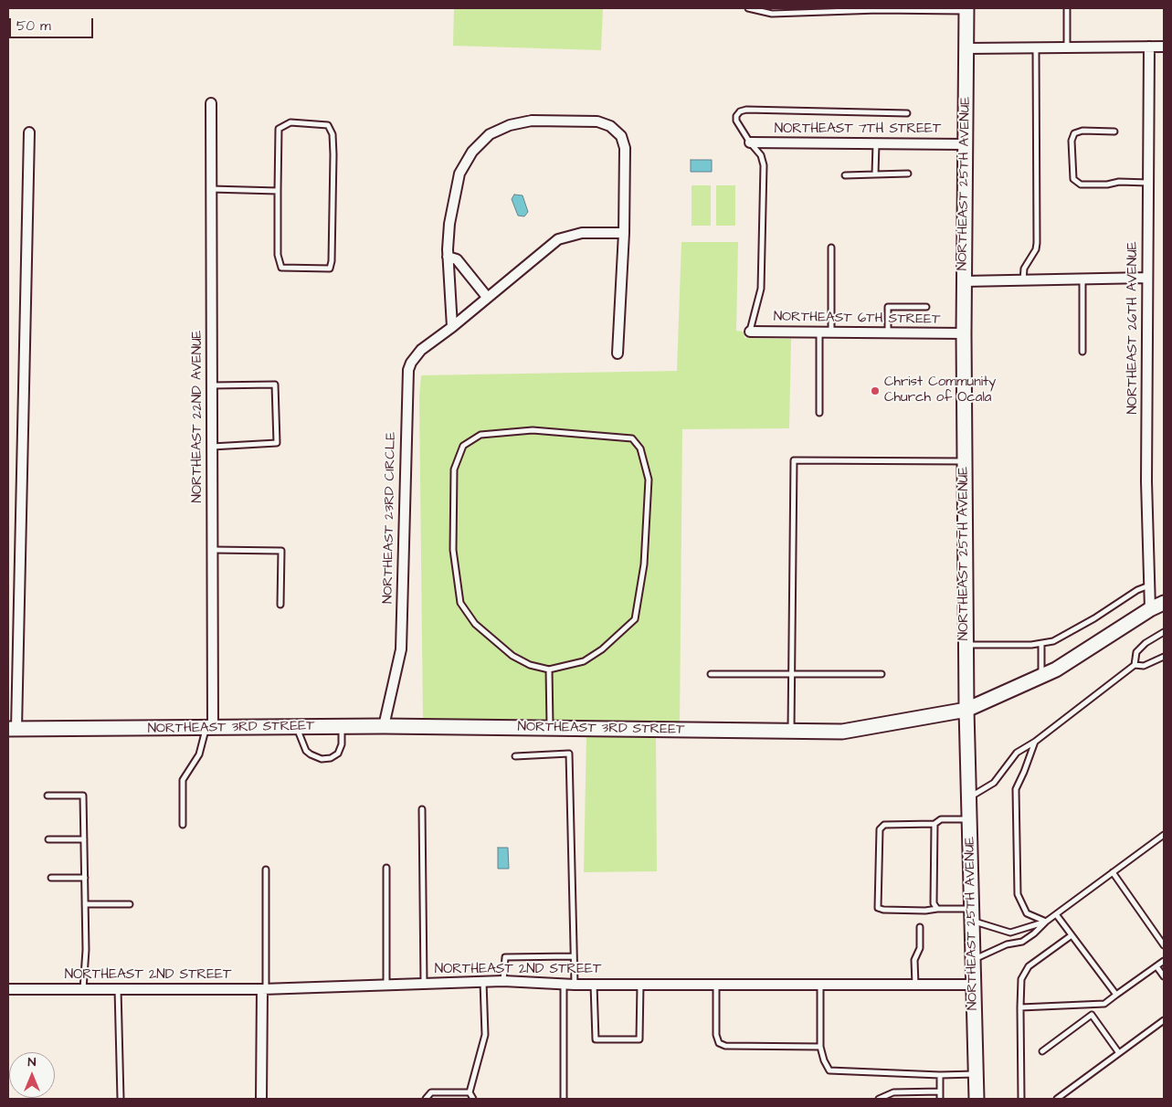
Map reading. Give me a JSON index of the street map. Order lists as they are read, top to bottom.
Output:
{
  "streets": {
    "street": [
      "NORTHEAST 7TH STREET",
      "NORTHEAST 25TH AVENUE",
      "NORTHEAST 6TH STREET",
      "NORTHEAST 26TH AVENUE",
      "NORTHEAST 22ND AVENUE",
      "NORTHEAST 23RD CIRCLE",
      "NORTHEAST 3RD STREET",
      "NORTHEAST 2ND STREET"
    ]
  },
  "crossings": [
    ["NORTHEAST 7TH STREET", "NORTHEAST 25TH AVENUE"],
    ["NORTHEAST 25TH AVENUE", "NORTHEAST 6TH STREET"],
    ["NORTHEAST 25TH AVENUE", "NORTHEAST 3RD STREET"],
    ["NORTHEAST 25TH AVENUE", "NORTHEAST 2ND STREET"],
    ["NORTHEAST 26TH AVENUE", "NORTHEAST 3RD STREET"],
    ["NORTHEAST 22ND AVENUE", "NORTHEAST 3RD STREET"],
    ["NORTHEAST 23RD CIRCLE", "NORTHEAST 3RD STREET"]
  ],
  "places": ["Christ Community Church of Ocala"],
  "scale_bar": "50 m",
  "north": "top"
}
